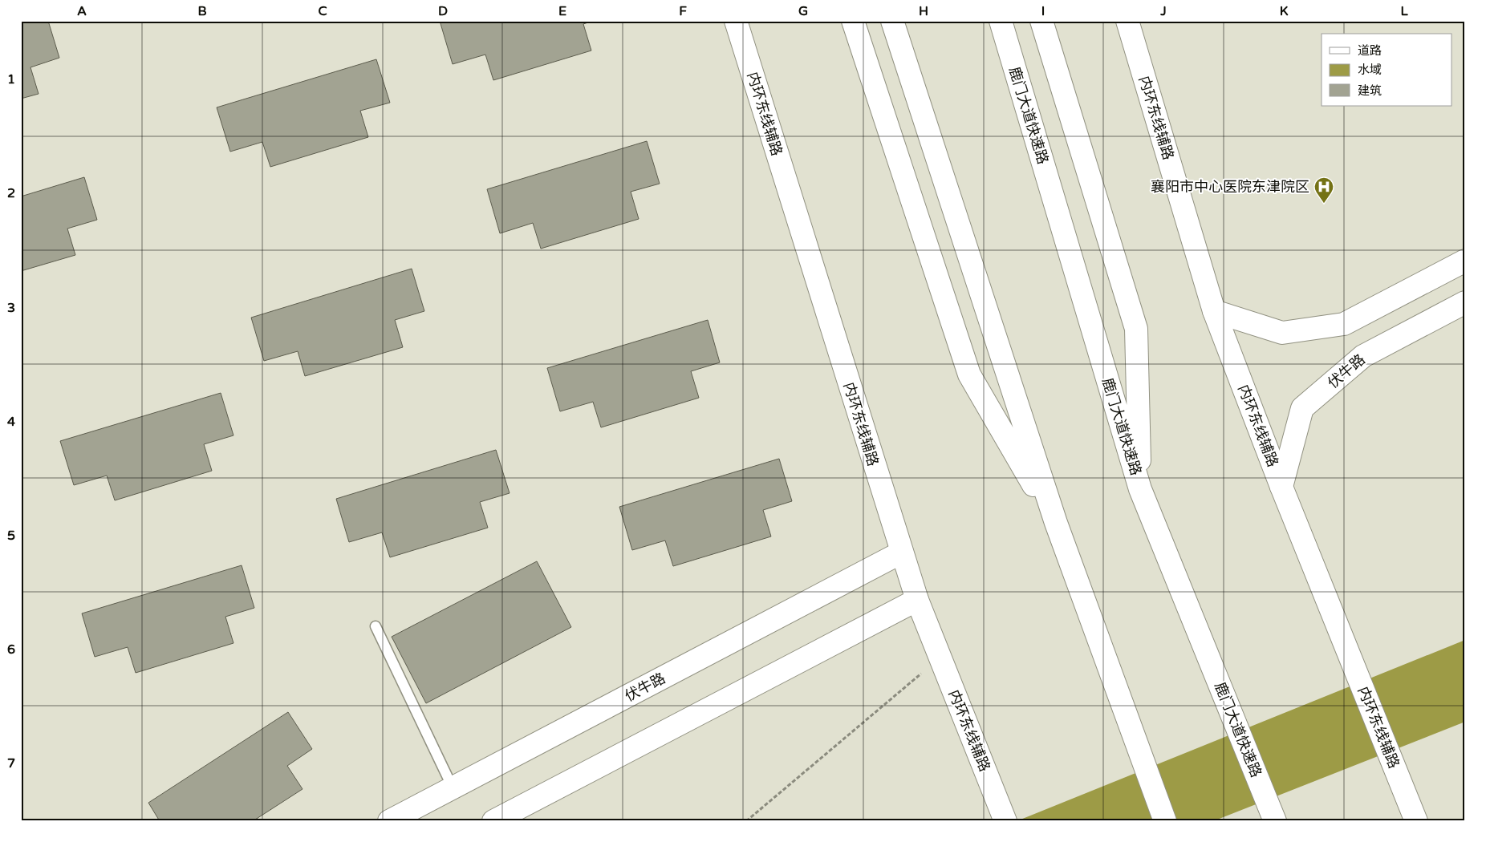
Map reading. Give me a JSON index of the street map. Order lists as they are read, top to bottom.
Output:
{
  "streets": {
    "main road": ["内环东线辅路", "鹿门大道快速路", "伏牛路"]
  },
  "crossings": [
    ["内环东线辅路", "伏牛路"]
  ],
  "places": {
    "hospital": ["襄阳市中心医院东津院区"]
  },
  "legend": ["道路", "水域", "建筑"],
  "grid": {
    "columns": [
      "A",
      "B",
      "C",
      "D",
      "E",
      "F",
      "G",
      "H",
      "I",
      "J",
      "K",
      "L"
    ],
    "rows": [
      "1",
      "2",
      "3",
      "4",
      "5",
      "6",
      "7"
    ]
  }
}
